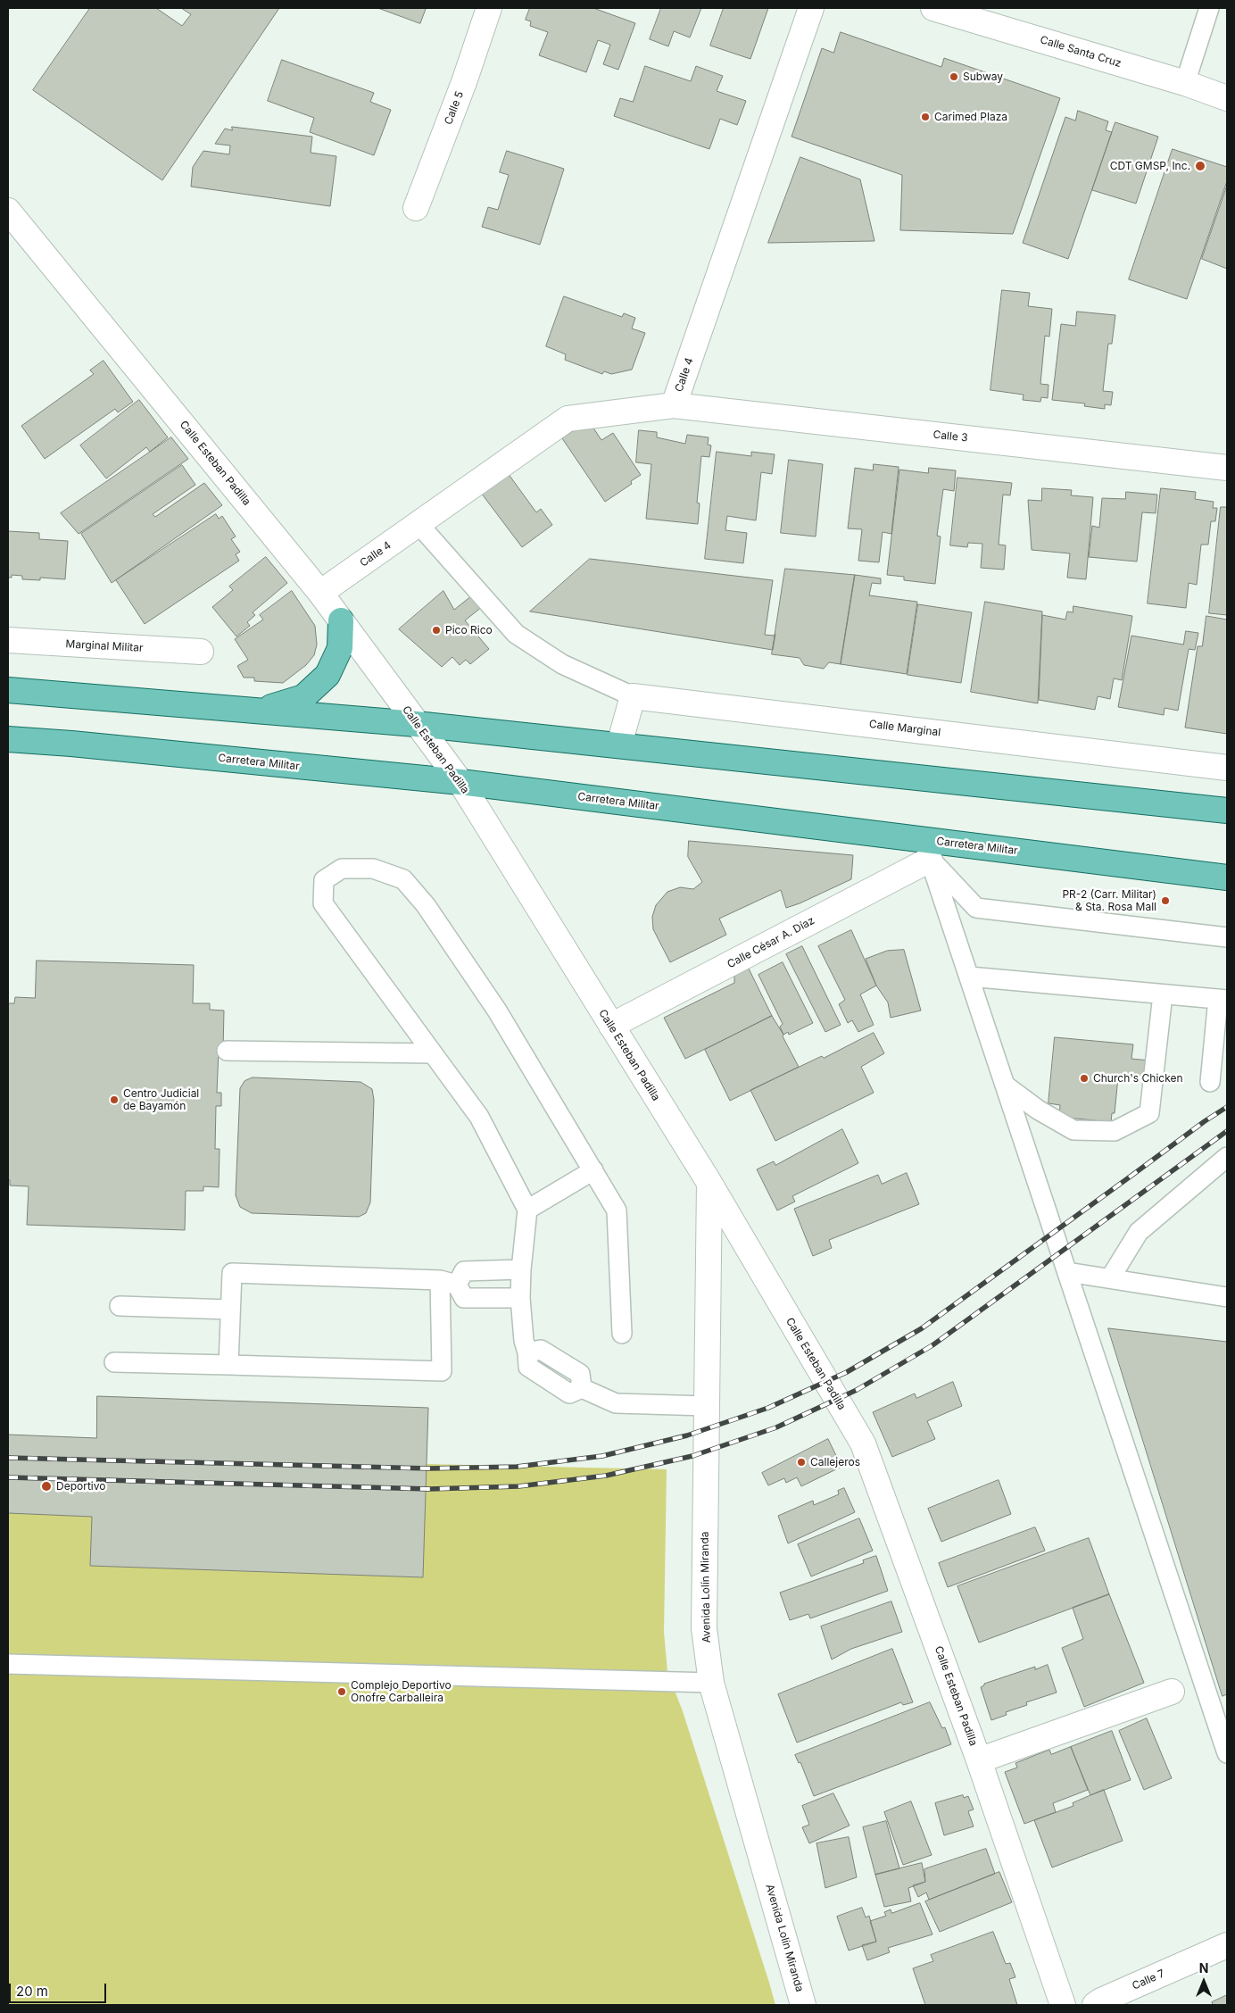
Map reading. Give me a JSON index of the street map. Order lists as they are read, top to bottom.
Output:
{
  "streets": {
    "main road": ["Carretera Militar"],
    "street": [
      "Calle Santa Cruz",
      "Calle 5",
      "Calle 4",
      "Calle 3",
      "Calle Esteban Padilla",
      "Marginal Militar",
      "Calle Marginal",
      "Calle César A. Díaz",
      "Avenida Lolín Miranda",
      "Calle 7"
    ]
  },
  "crossings": [
    ["Calle 4", "Calle 3"],
    ["Calle 4", "Calle Esteban Padilla"],
    ["Calle Esteban Padilla", "Carretera Militar"],
    ["Calle Esteban Padilla", "Calle César A. Díaz"],
    ["Calle Esteban Padilla", "Avenida Lolín Miranda"],
    ["Carretera Militar", "Calle César A. Díaz"]
  ],
  "places": [
    "Subway",
    "Carimed Plaza",
    "CDT GMSP, Inc.",
    "Pico Rico",
    "PR-2 (Carr. Militar) & Sta. Rosa Mall",
    "Church's Chicken",
    "Centro Judicial de Bayamón",
    "Callejeros",
    "Deportivo",
    "Complejo Deportivo Onofre Carballeira"
  ],
  "scale_bar": "20 m",
  "north": "top"
}
